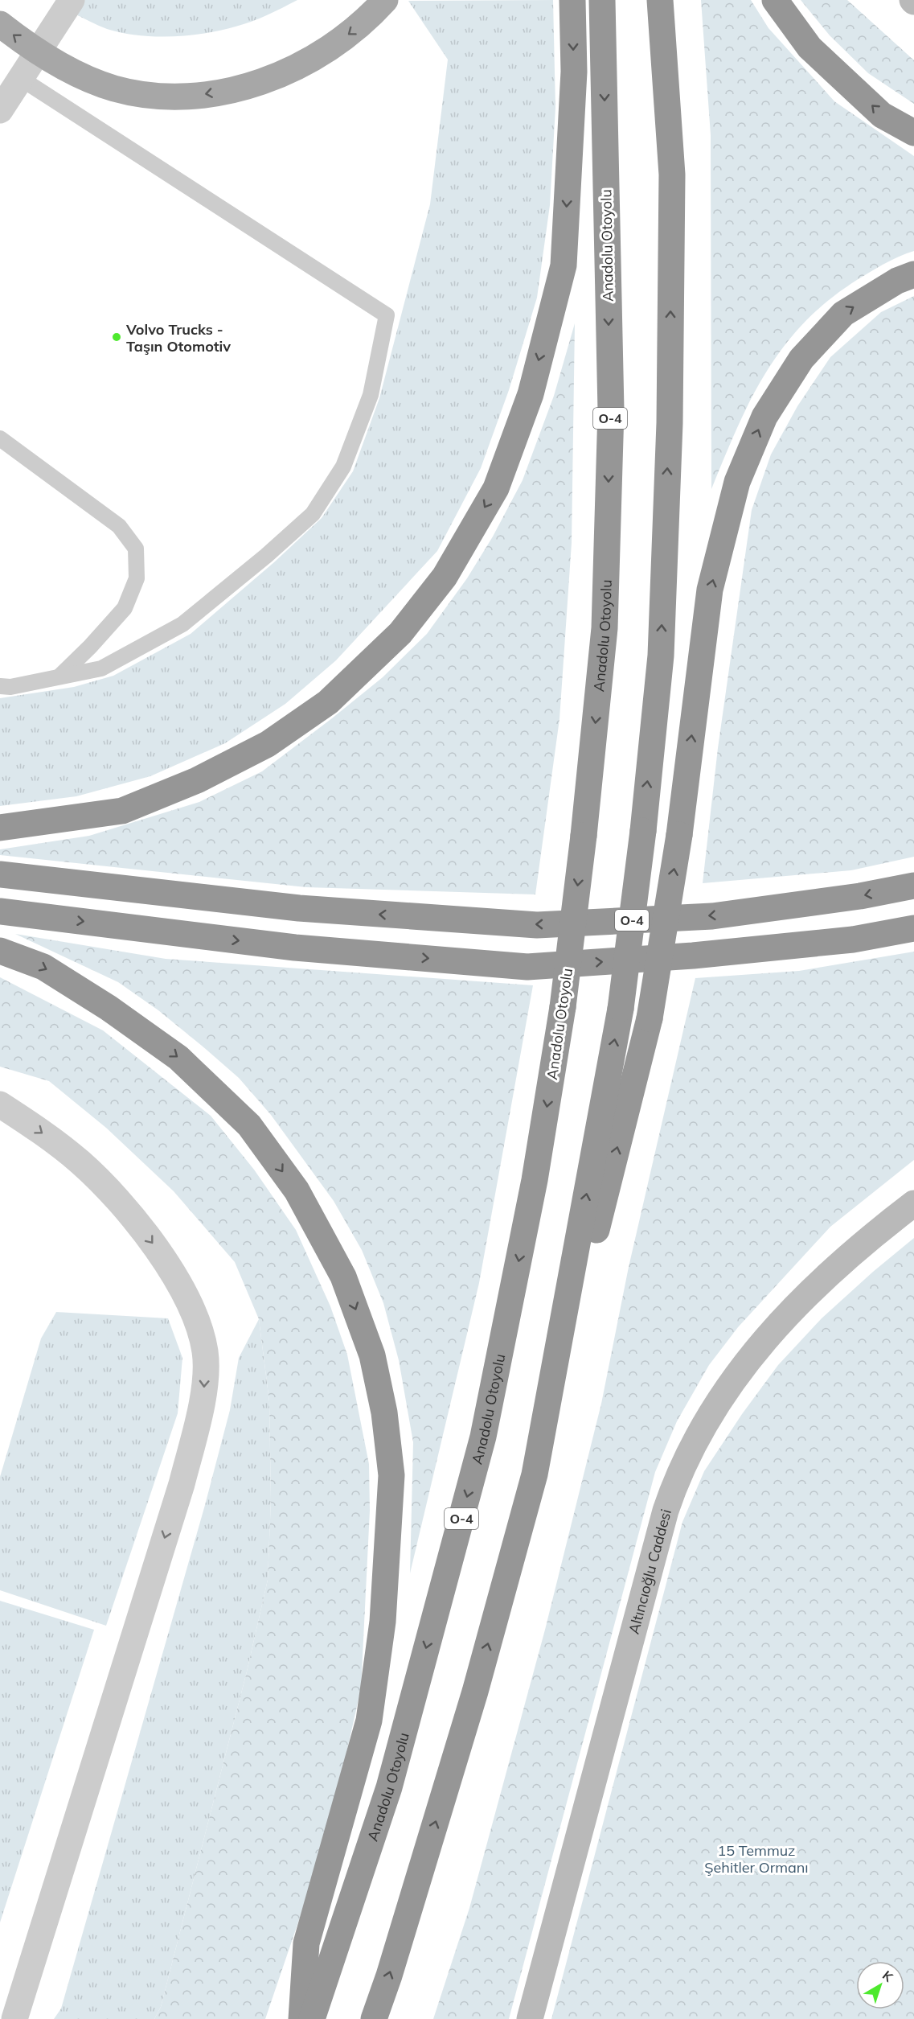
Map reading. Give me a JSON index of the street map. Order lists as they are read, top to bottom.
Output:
{
  "streets": {
    "highway": ["Anadolu Otoyolu", "O-4"],
    "street": ["Altıncıoğlu Caddesi"]
  },
  "parks": ["15 Temmuz Şehitler Ormanı"],
  "places": ["Volvo Trucks - Taşın Otomotiv"],
  "north": "top right"
}
